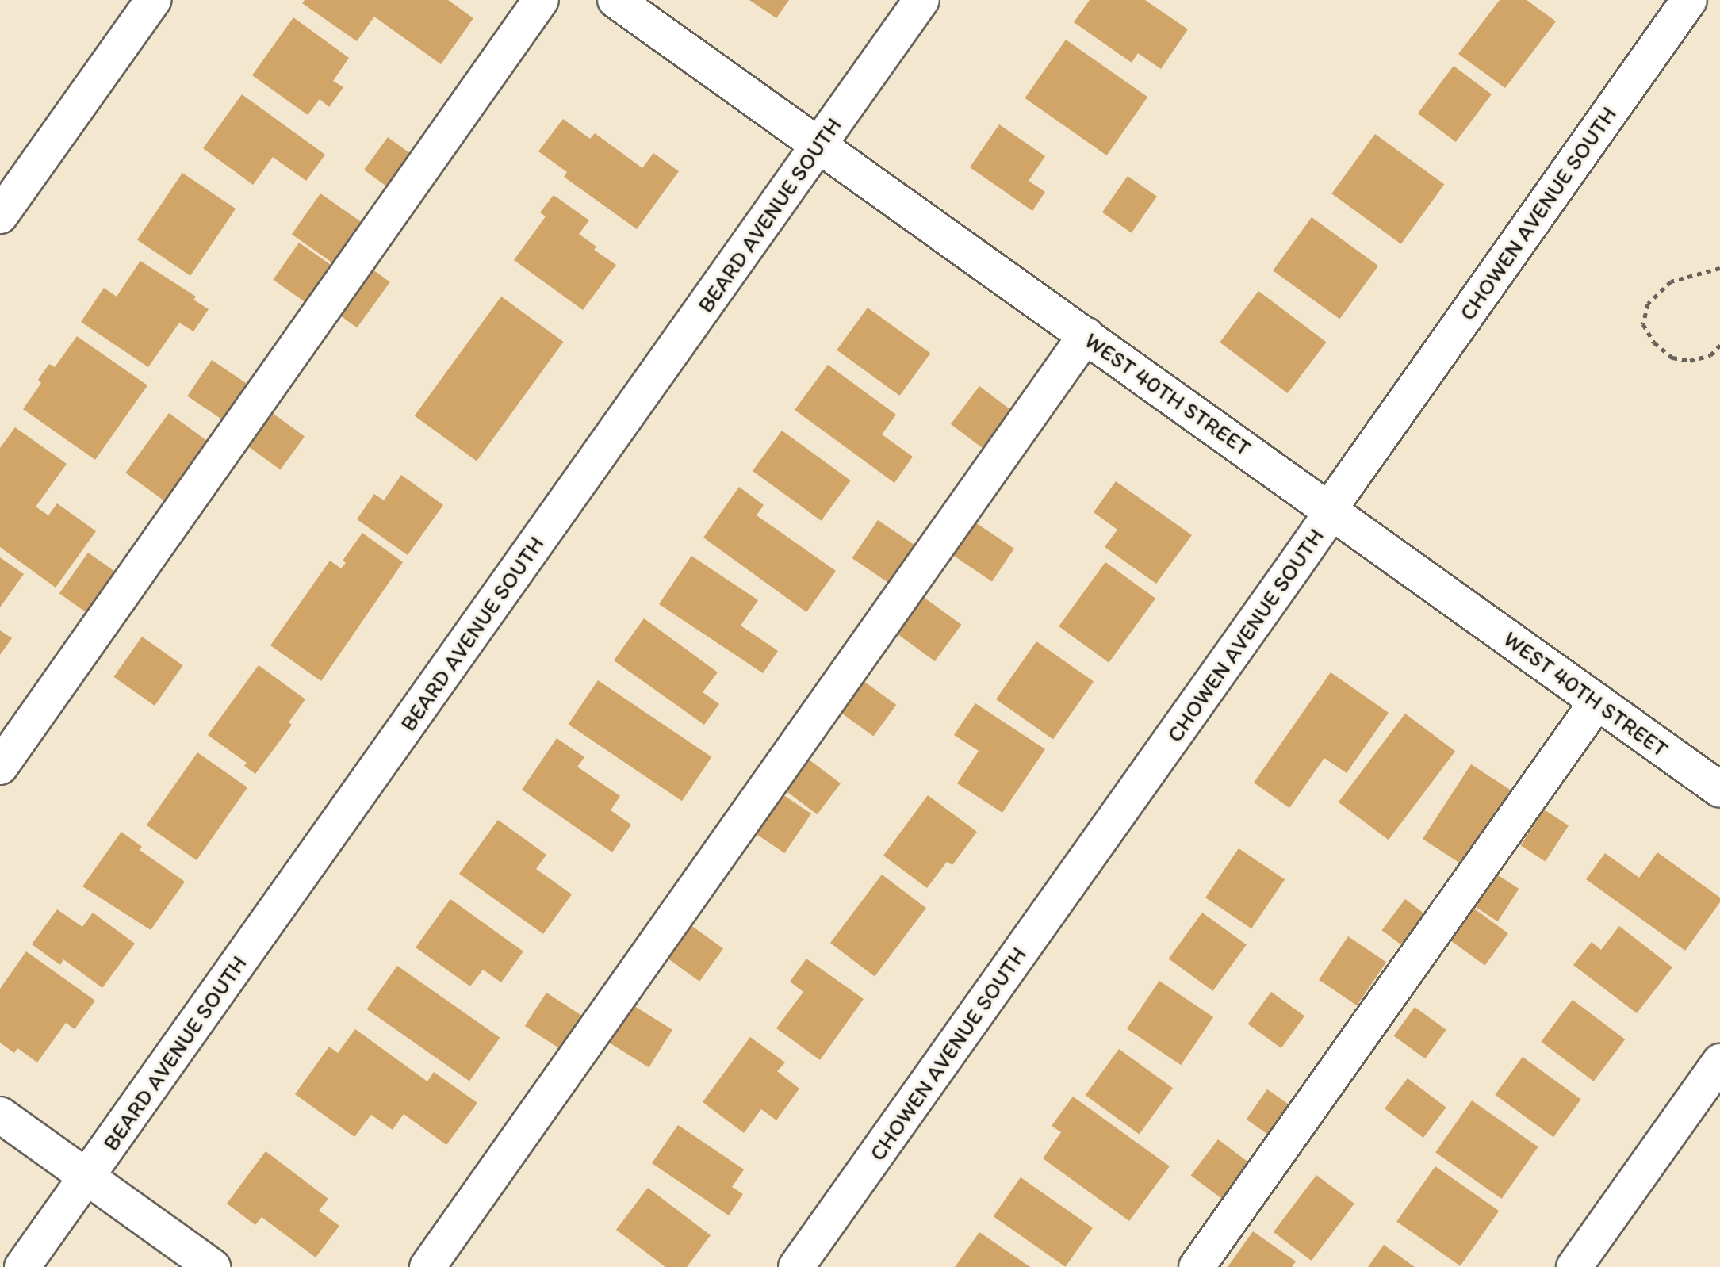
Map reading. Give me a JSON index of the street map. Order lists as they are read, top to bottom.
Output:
{
  "streets": {
    "street": ["CHOWEN AVENUE SOUTH", "BEARD AVENUE SOUTH", "WEST 40TH STREET"]
  },
  "crossings": [
    ["CHOWEN AVENUE SOUTH", "WEST 40TH STREET"],
    ["BEARD AVENUE SOUTH", "WEST 40TH STREET"]
  ]
}
